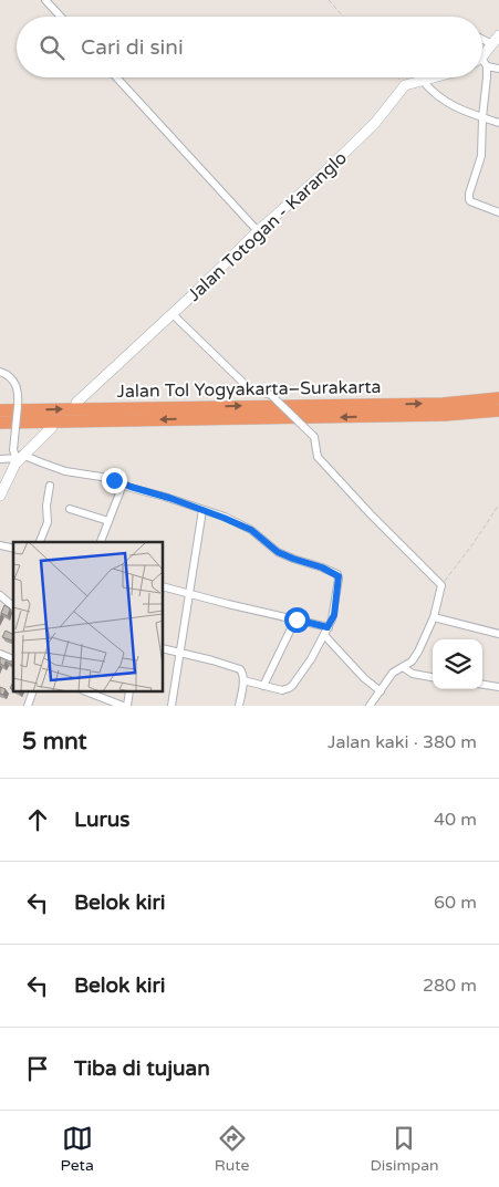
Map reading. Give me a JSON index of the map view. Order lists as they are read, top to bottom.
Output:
{
  "streets": {
    "highway": ["Jalan Tol Yogyakarta–Surakarta"],
    "main road": ["Jalan Totogan - Karanglo"]
  },
  "page": {
    "search": "Cari di sini",
    "heading": ["5 mnt", "Jalan kaki · 380 m"],
    "list": [
      ["Lurus", "40 m"],
      ["Belok kiri", "60 m"],
      ["Belok kiri", "280 m"],
      "Tiba di tujuan"
    ],
    "nav": ["Peta", "Rute", "Disimpan"]
  }
}
